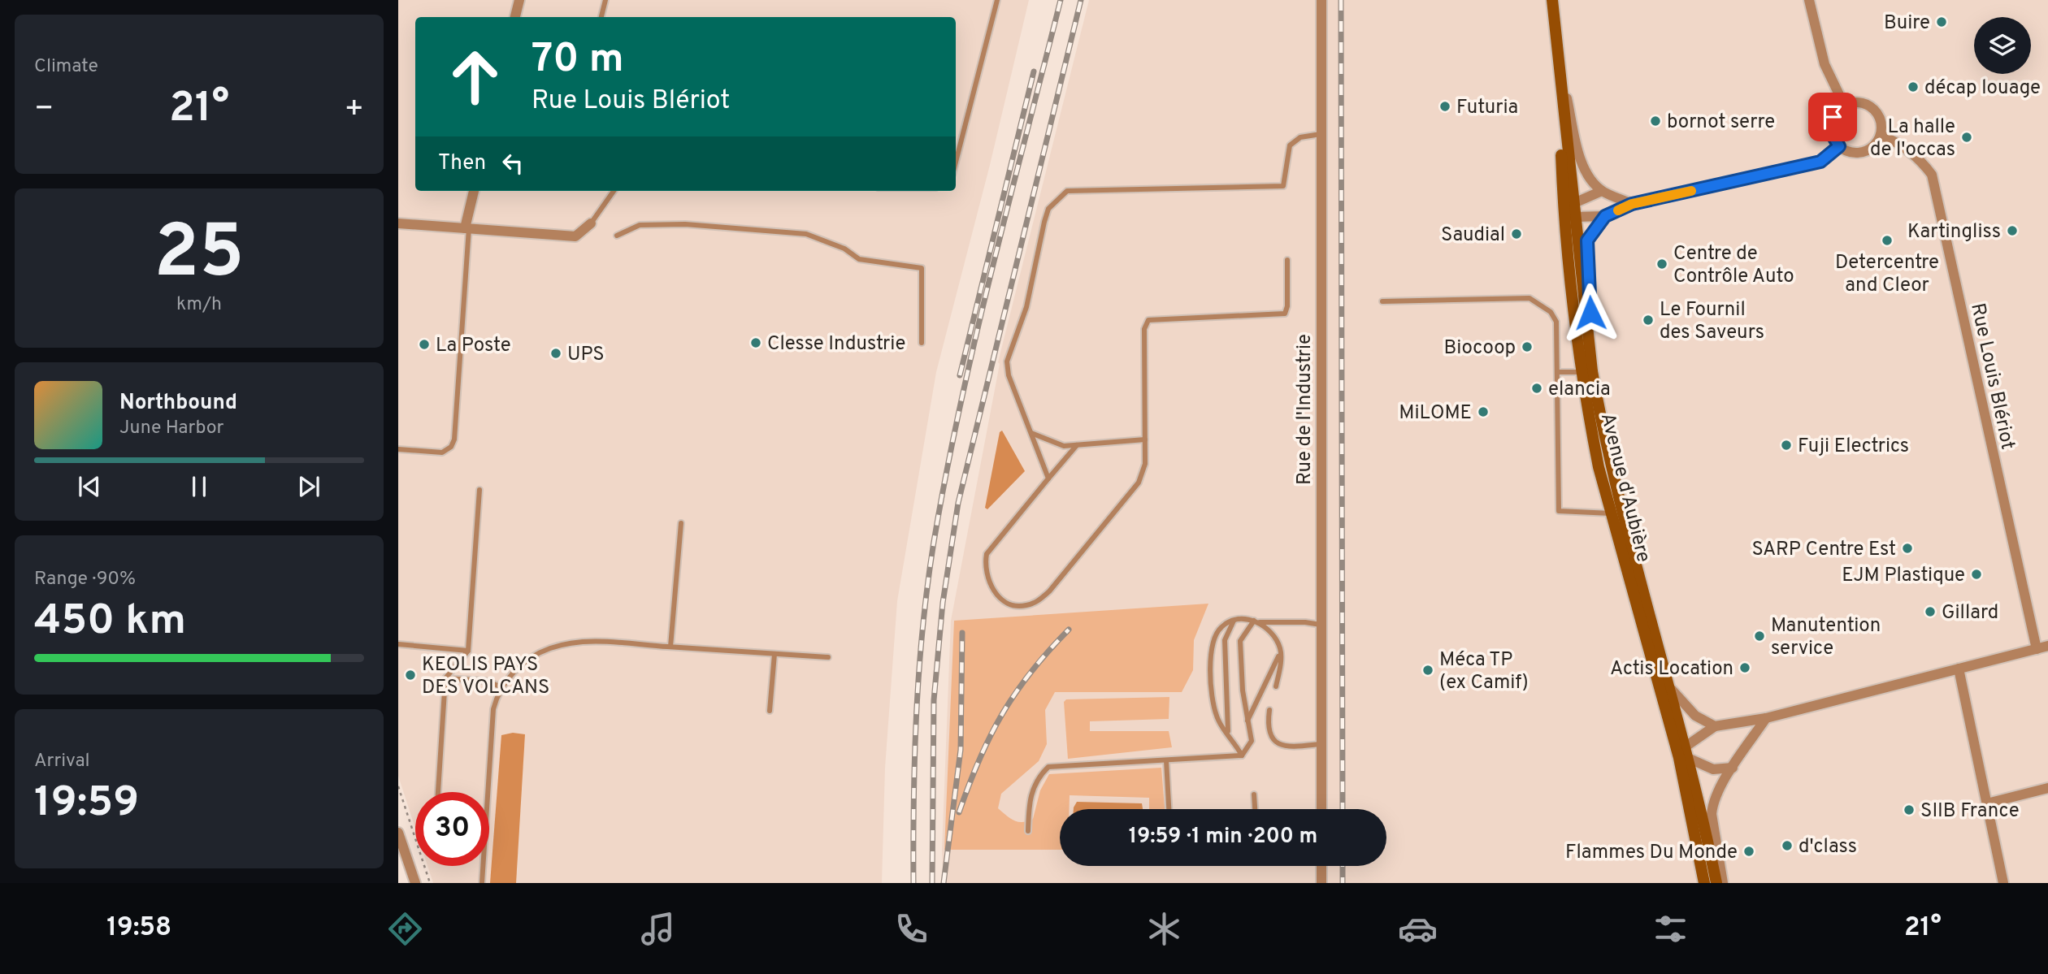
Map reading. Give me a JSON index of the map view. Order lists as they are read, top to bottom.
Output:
{
  "streets": {
    "main road": ["Avenue d'Aubière"],
    "street": ["Rue Louis Blériot", "Rue de l'Industrie"]
  },
  "places": [
    "Buire",
    "décap louage",
    "Futuria",
    "bornot serre",
    "La halle de l'occas",
    "Kartingliss",
    "Saudial",
    "Detercentre and Cleor",
    "Centre de Contrôle Auto",
    "Le Fournil des Saveurs",
    "Clesse Industrie",
    "La Poste",
    "Biocoop",
    "UPS",
    "elancia",
    "MiLOME",
    "Fuji Electrics",
    "SARP Centre Est",
    "EJM Plastique",
    "Gillard",
    "Manutention service",
    "Actis Location",
    "Méca TP (ex Camif)",
    "KEOLIS PAYS DES VOLCANS",
    "SIIB France",
    "d'class",
    "Flammes Du Monde"
  ],
  "page": {
    "tile": [
      "Climate",
      ["25", "km/h"],
      ["Range · 90%", "450 km"],
      ["Arrival", "19:59"]
    ],
    "turn": ["70 m", "Rue Louis Blériot"],
    "heat": ["−", "21°", "+"],
    "then": "Then",
    "song": ["Northbound", "June Harbor"],
    "limit": "30",
    "trip": "19:59 · 1 min · 200 m",
    "tabs": ["19:58", "21°"]
  }
}
